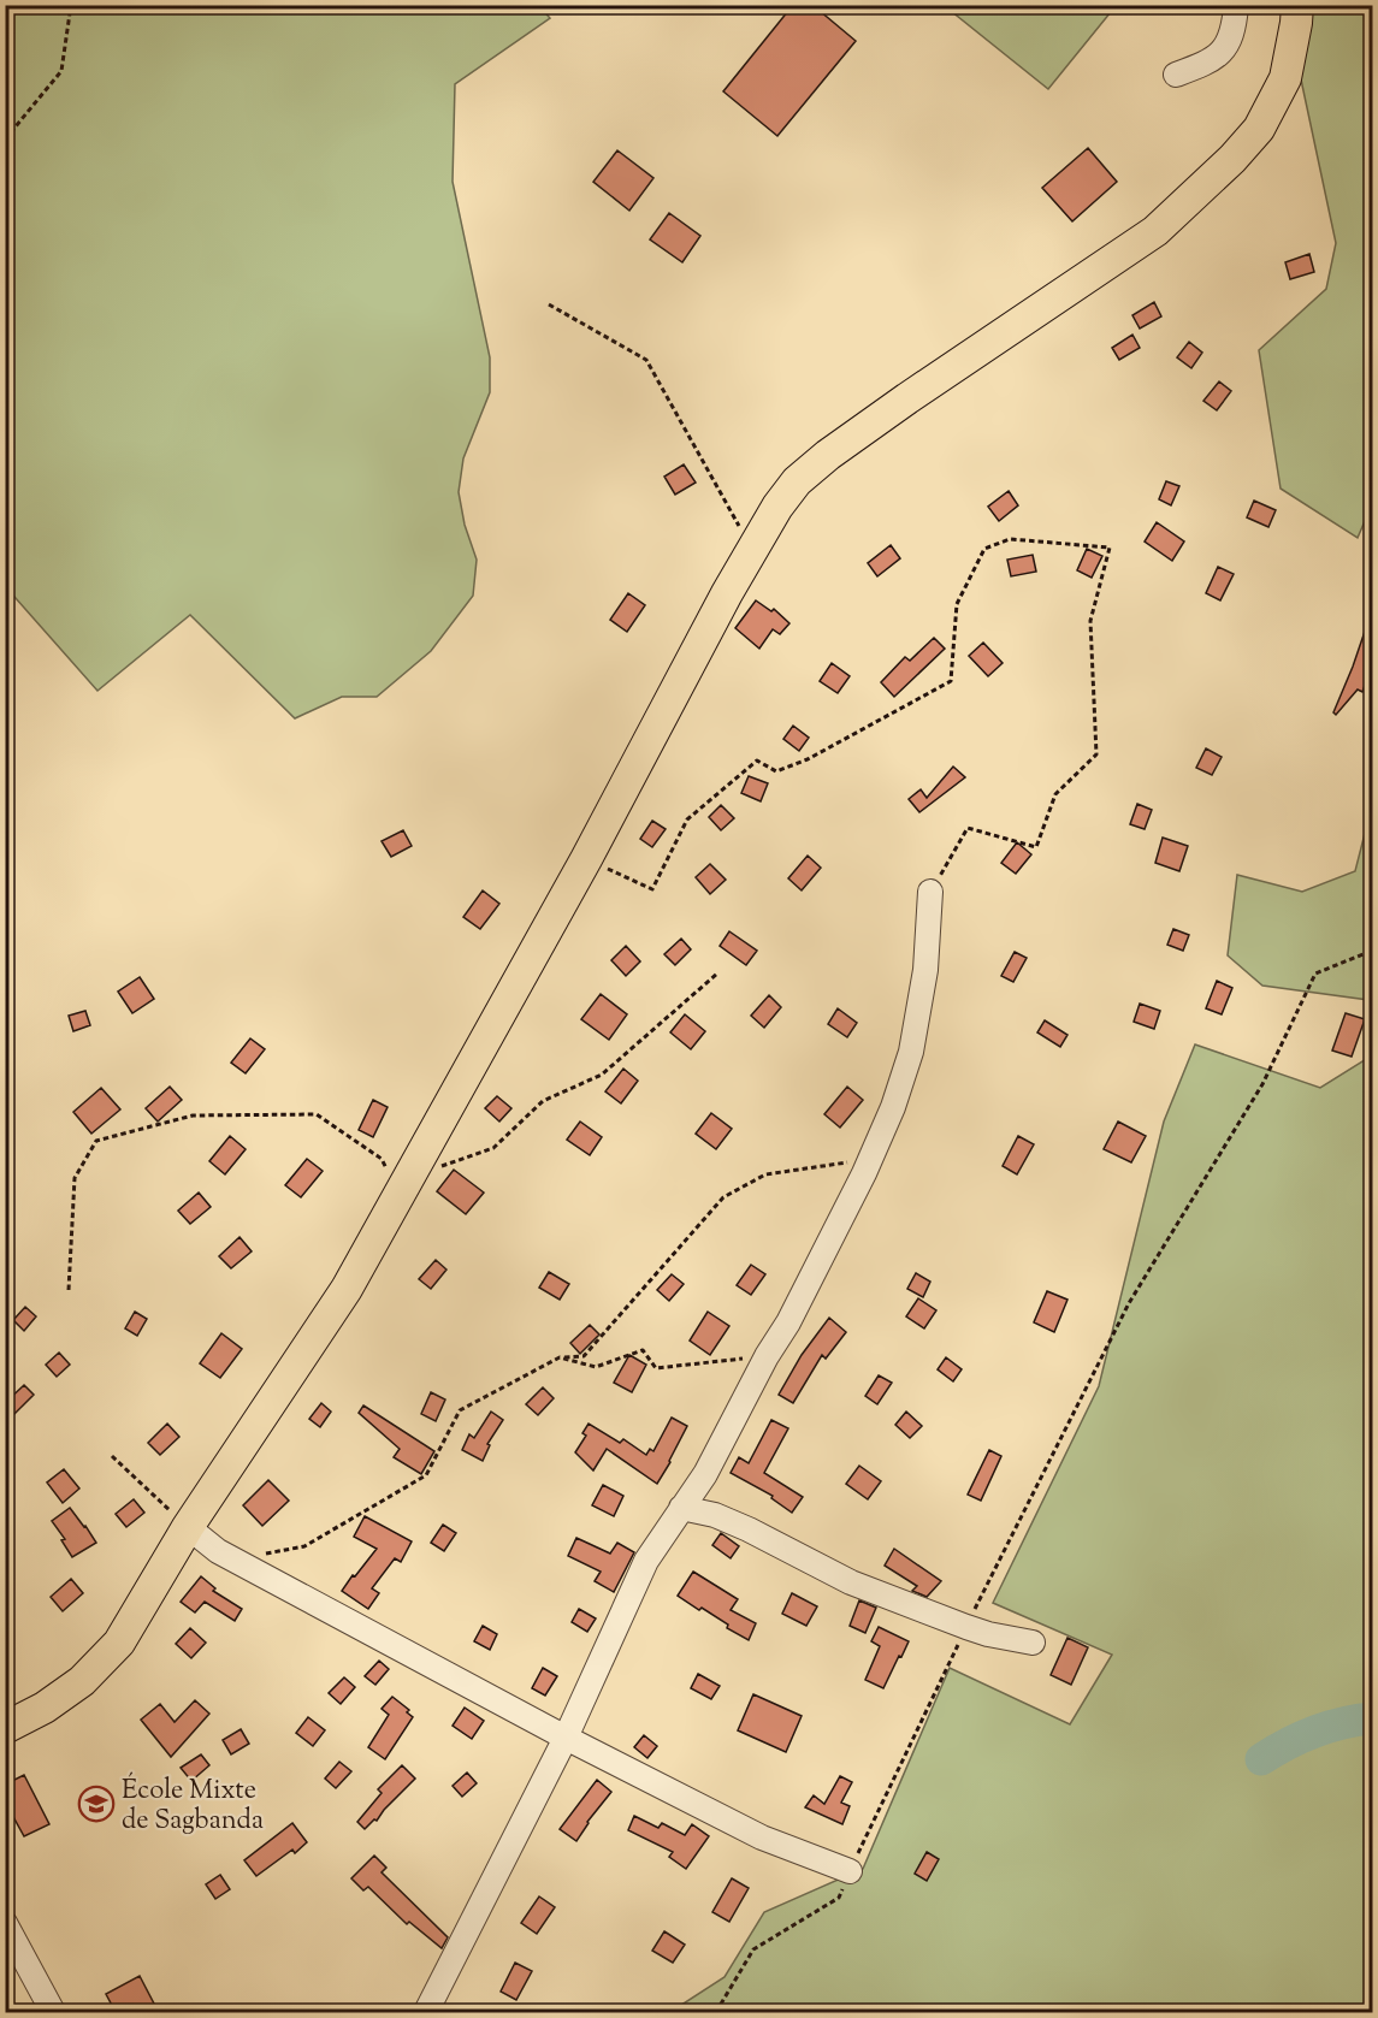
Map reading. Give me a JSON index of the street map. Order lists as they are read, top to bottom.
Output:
{
  "places": {
    "school or university": ["École Mixte de Sagbanda"]
  }
}
